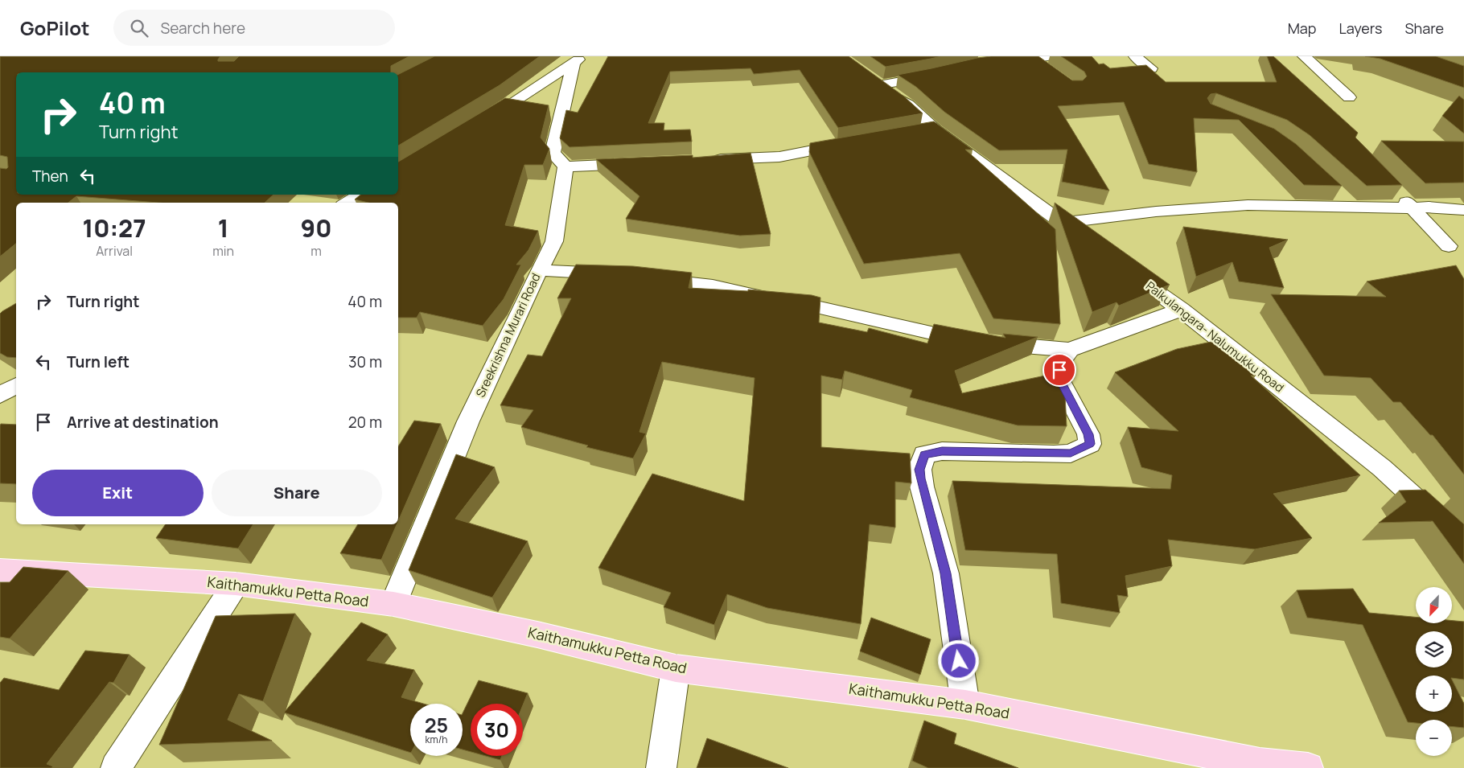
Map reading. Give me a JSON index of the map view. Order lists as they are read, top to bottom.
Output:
{
  "streets": {
    "main road": ["Kaithamukku Petta Road"],
    "street": ["Sreekrishna Murari Road", "Palkulangara- Nalumukku Road"]
  },
  "crossings": [
    ["Sreekrishna Murari Road", "Kaithamukku Petta Road"]
  ],
  "north": "bottom left",
  "page": {
    "header": "GoPilot",
    "search": "Search here",
    "nav": ["Map", "Layers", "Share"],
    "turn": ["40 m", "Turn right"],
    "then": "Then",
    "eta": [
      "10:27",
      "Arrival",
      "1",
      "min",
      "90",
      "m"
    ],
    "list": [
      {
        "name": "Turn right",
        "value": "40 m"
      },
      {
        "name": "Turn left",
        "value": "30 m"
      },
      {
        "name": "Arrive at destination",
        "value": "20 m"
      }
    ],
    "buttons": ["Exit", "Share"],
    "map_buttons": ["+", "−"],
    "speed": "25 km/h",
    "limit": "30"
  }
}
